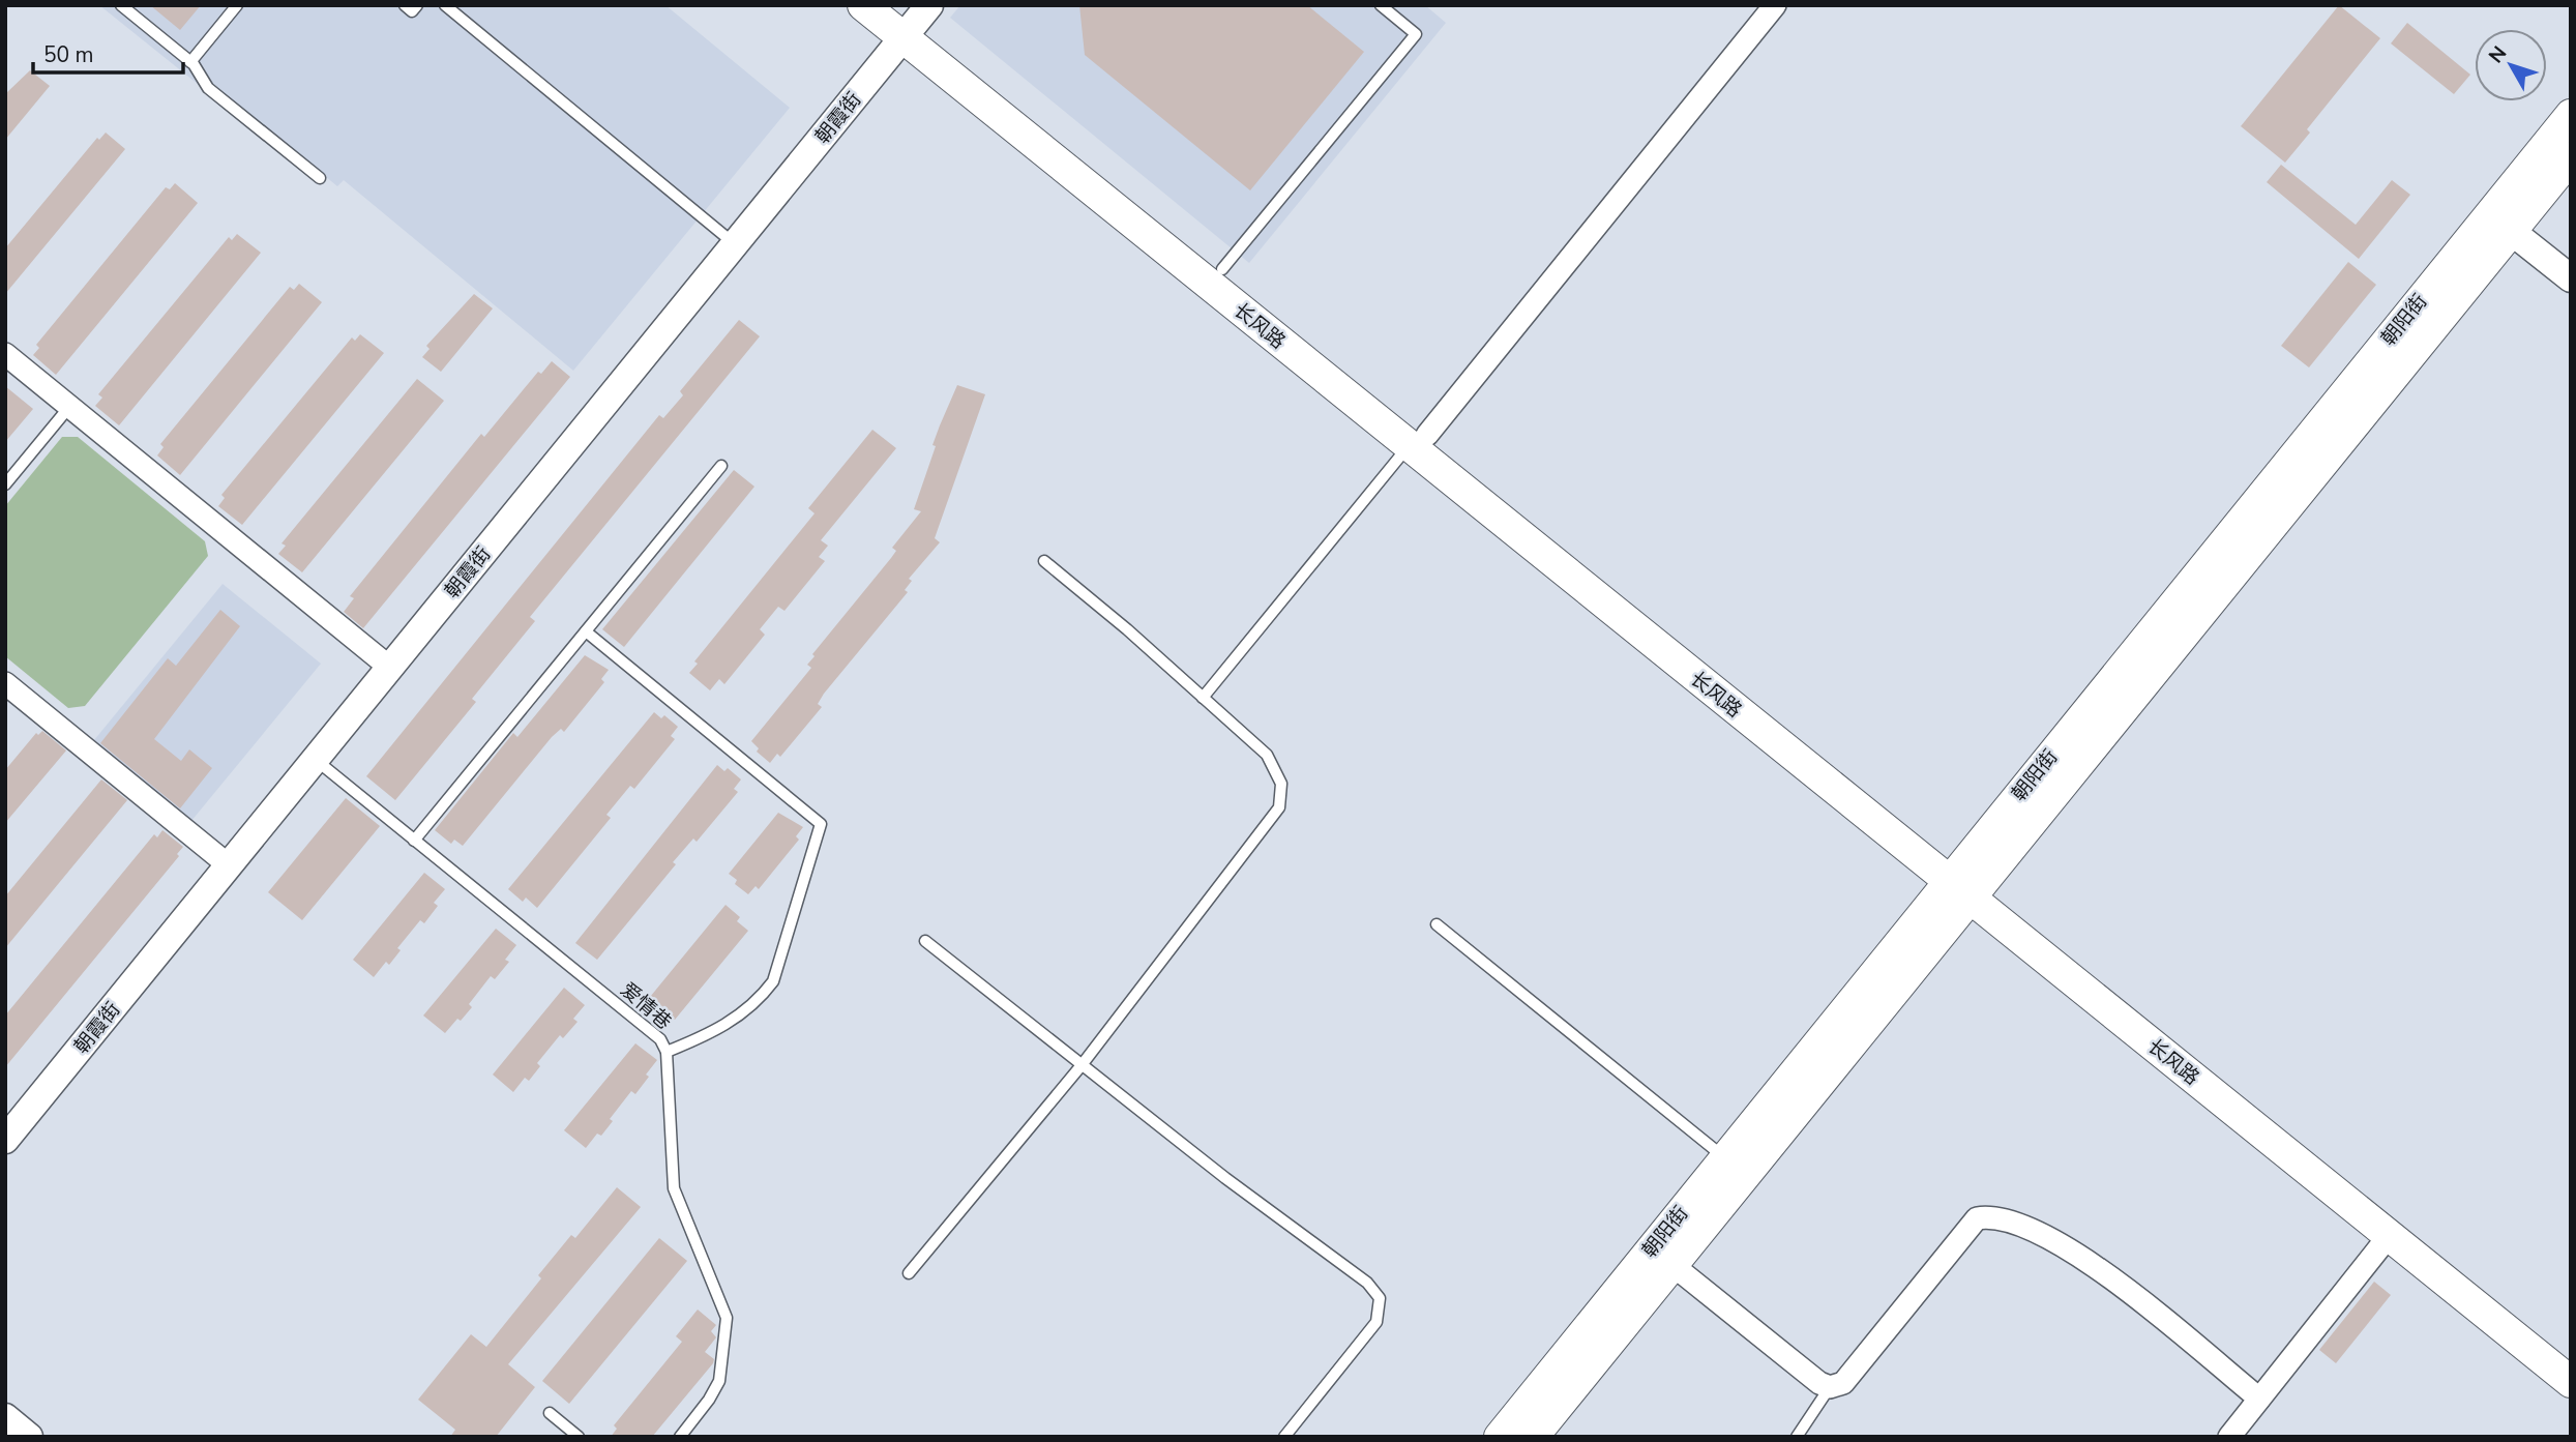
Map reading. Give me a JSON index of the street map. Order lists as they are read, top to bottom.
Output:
{
  "streets": {
    "main road": ["朝阳街", "长风路"],
    "street": ["朝霞街"],
    "lane": ["爱情巷"]
  },
  "crossings": [
    ["朝霞街", "长风路"],
    ["朝霞街", "爱情巷"],
    ["朝阳街", "长风路"]
  ],
  "scale_bar": "50 m",
  "north": "top left"
}
